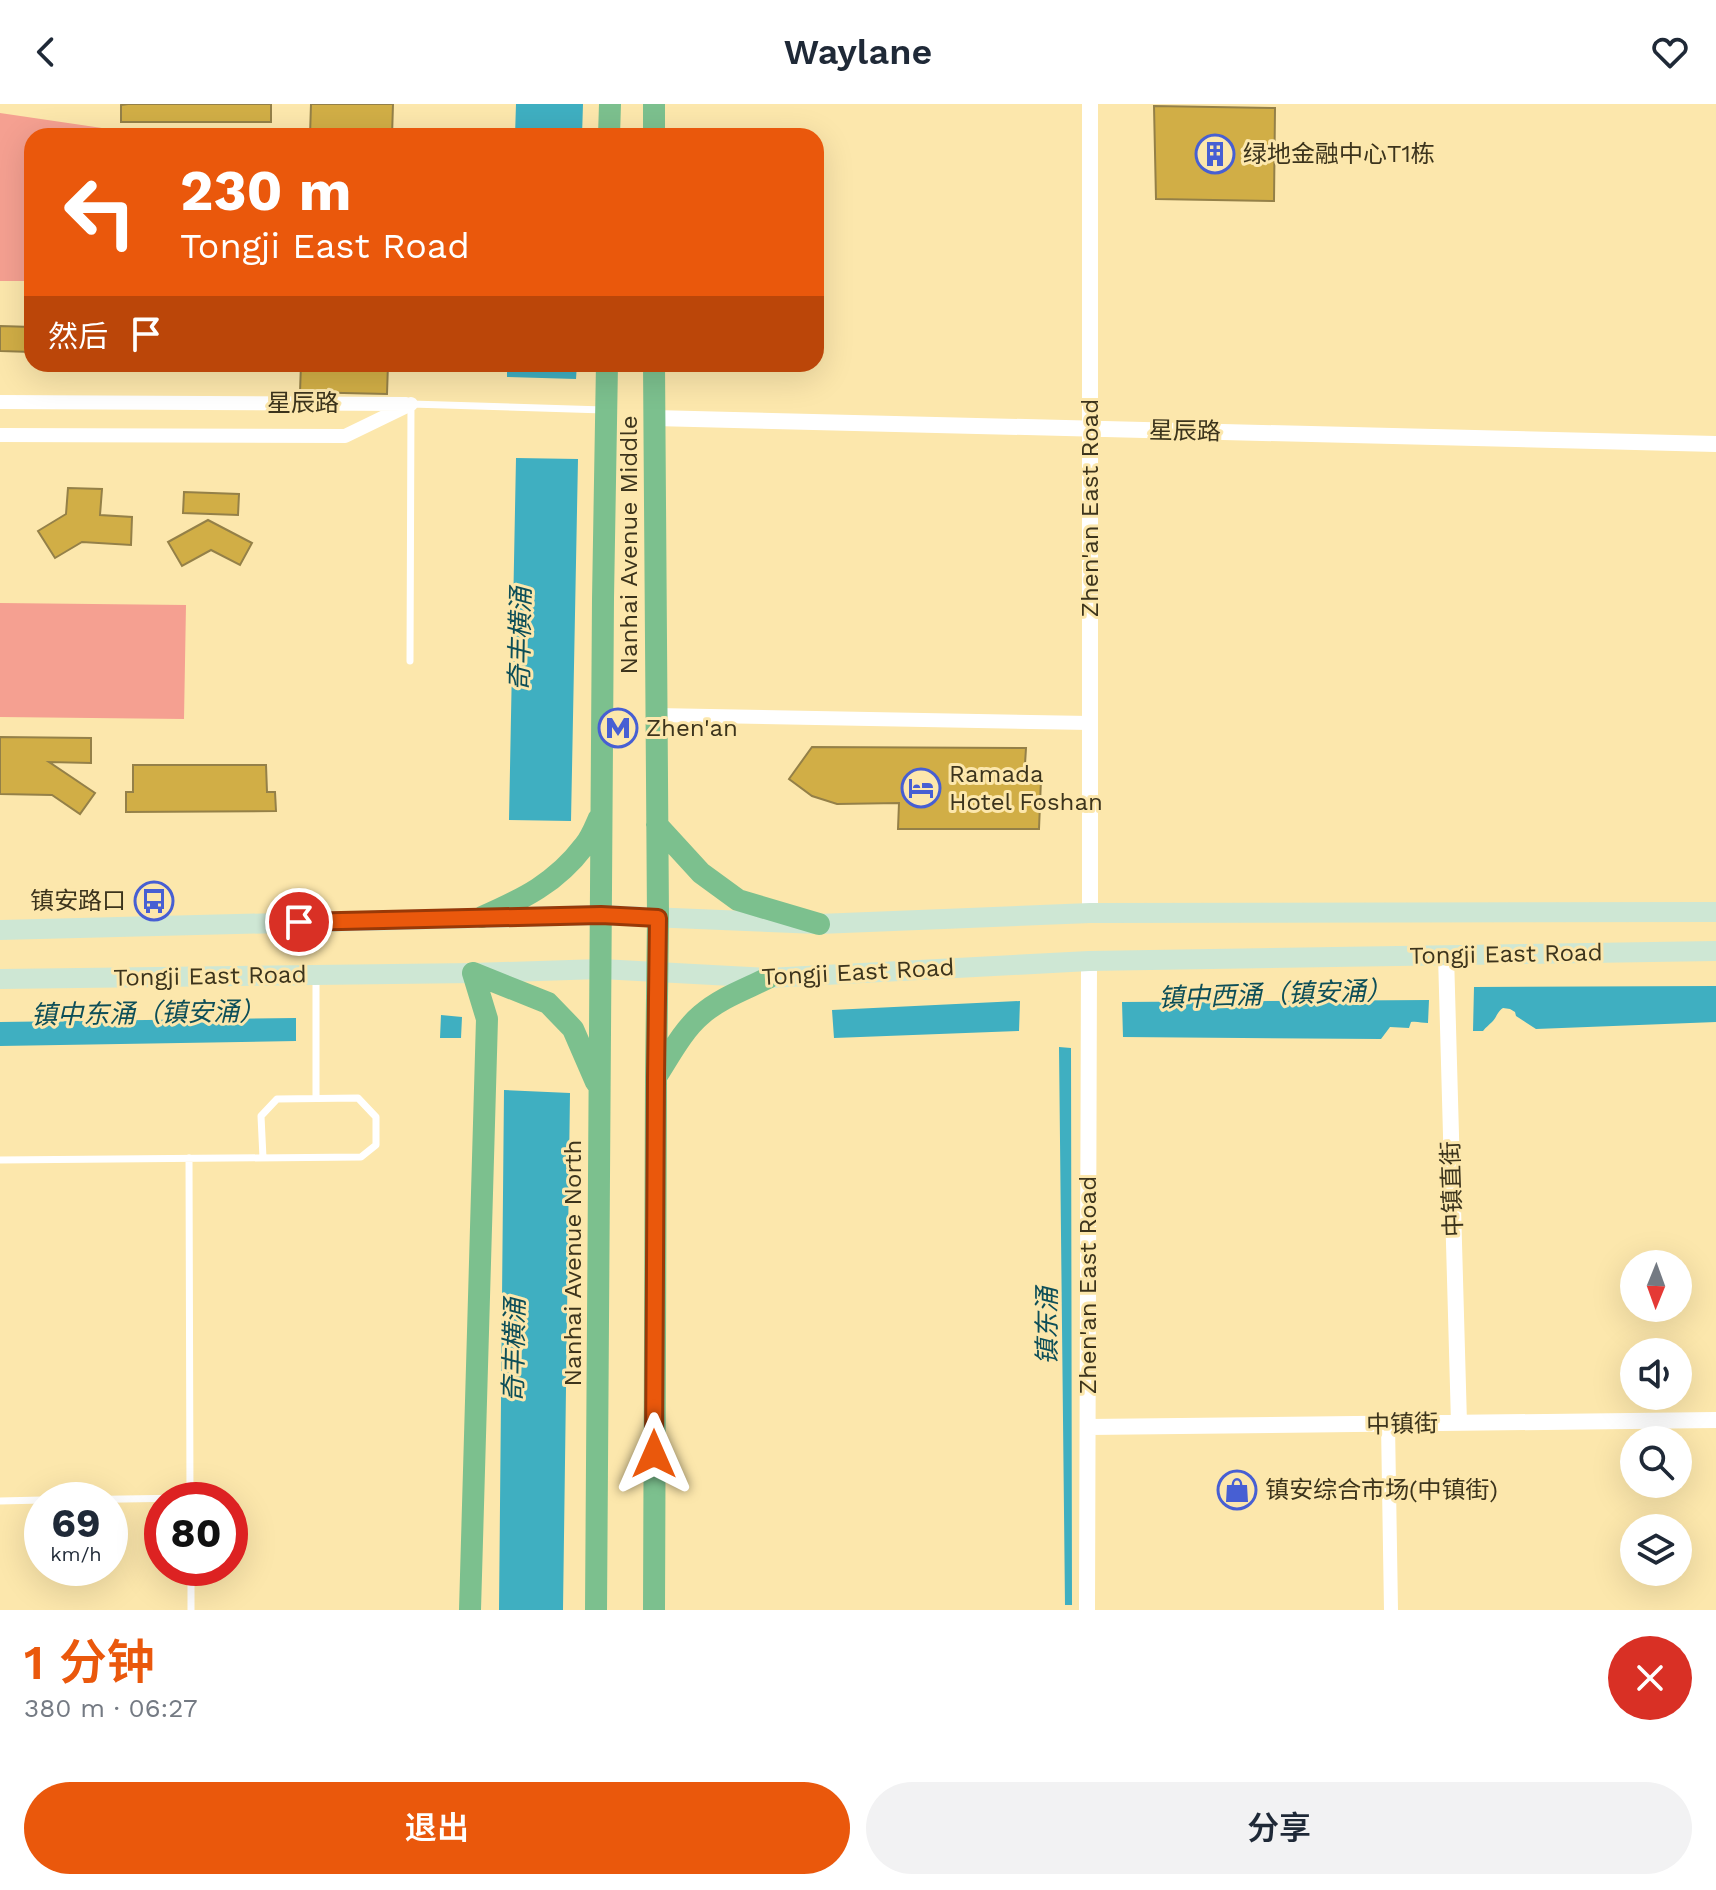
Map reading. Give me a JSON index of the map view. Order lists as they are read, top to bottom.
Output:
{
  "streets": {
    "highway": ["Nanhai Avenue Middle", "Nanhai Avenue North"],
    "main road": ["Tongji East Road"],
    "street": [
      "星辰路",
      "Zhen'an East Road",
      "中镇直街",
      "中镇街"
    ]
  },
  "crossings": [
    ["星辰路", "Zhen'an East Road"],
    ["星辰路", "Nanhai Avenue Middle"],
    ["Zhen'an East Road", "Tongji East Road"],
    ["Zhen'an East Road", "中镇街"],
    ["Nanhai Avenue Middle", "Tongji East Road"],
    ["Nanhai Avenue Middle", "Nanhai Avenue North"],
    ["Tongji East Road", "中镇直街"],
    ["Tongji East Road", "Nanhai Avenue North"],
    ["中镇直街", "中镇街"]
  ],
  "water": [
    "奇丰横涌",
    "镇中西涌（镇安涌）",
    "镇中东涌（镇安涌）",
    "镇东涌"
  ],
  "places": {
    "building": ["绿地金融中心T1栋"],
    "metro station": ["Zhen'an"],
    "hotel": ["Ramada Hotel Foshan"],
    "bus stop": ["镇安路口"],
    "shop": ["镇安综合市场(中镇街)"]
  },
  "north": "bottom",
  "page": {
    "header": "Waylane",
    "turn": ["230 m", "Tongji East Road"],
    "then": "然后",
    "speed": "69 km/h",
    "limit": "80",
    "heading": ["1 分钟", "380 m · 06:27"],
    "buttons": ["退出", "分享"]
  }
}
